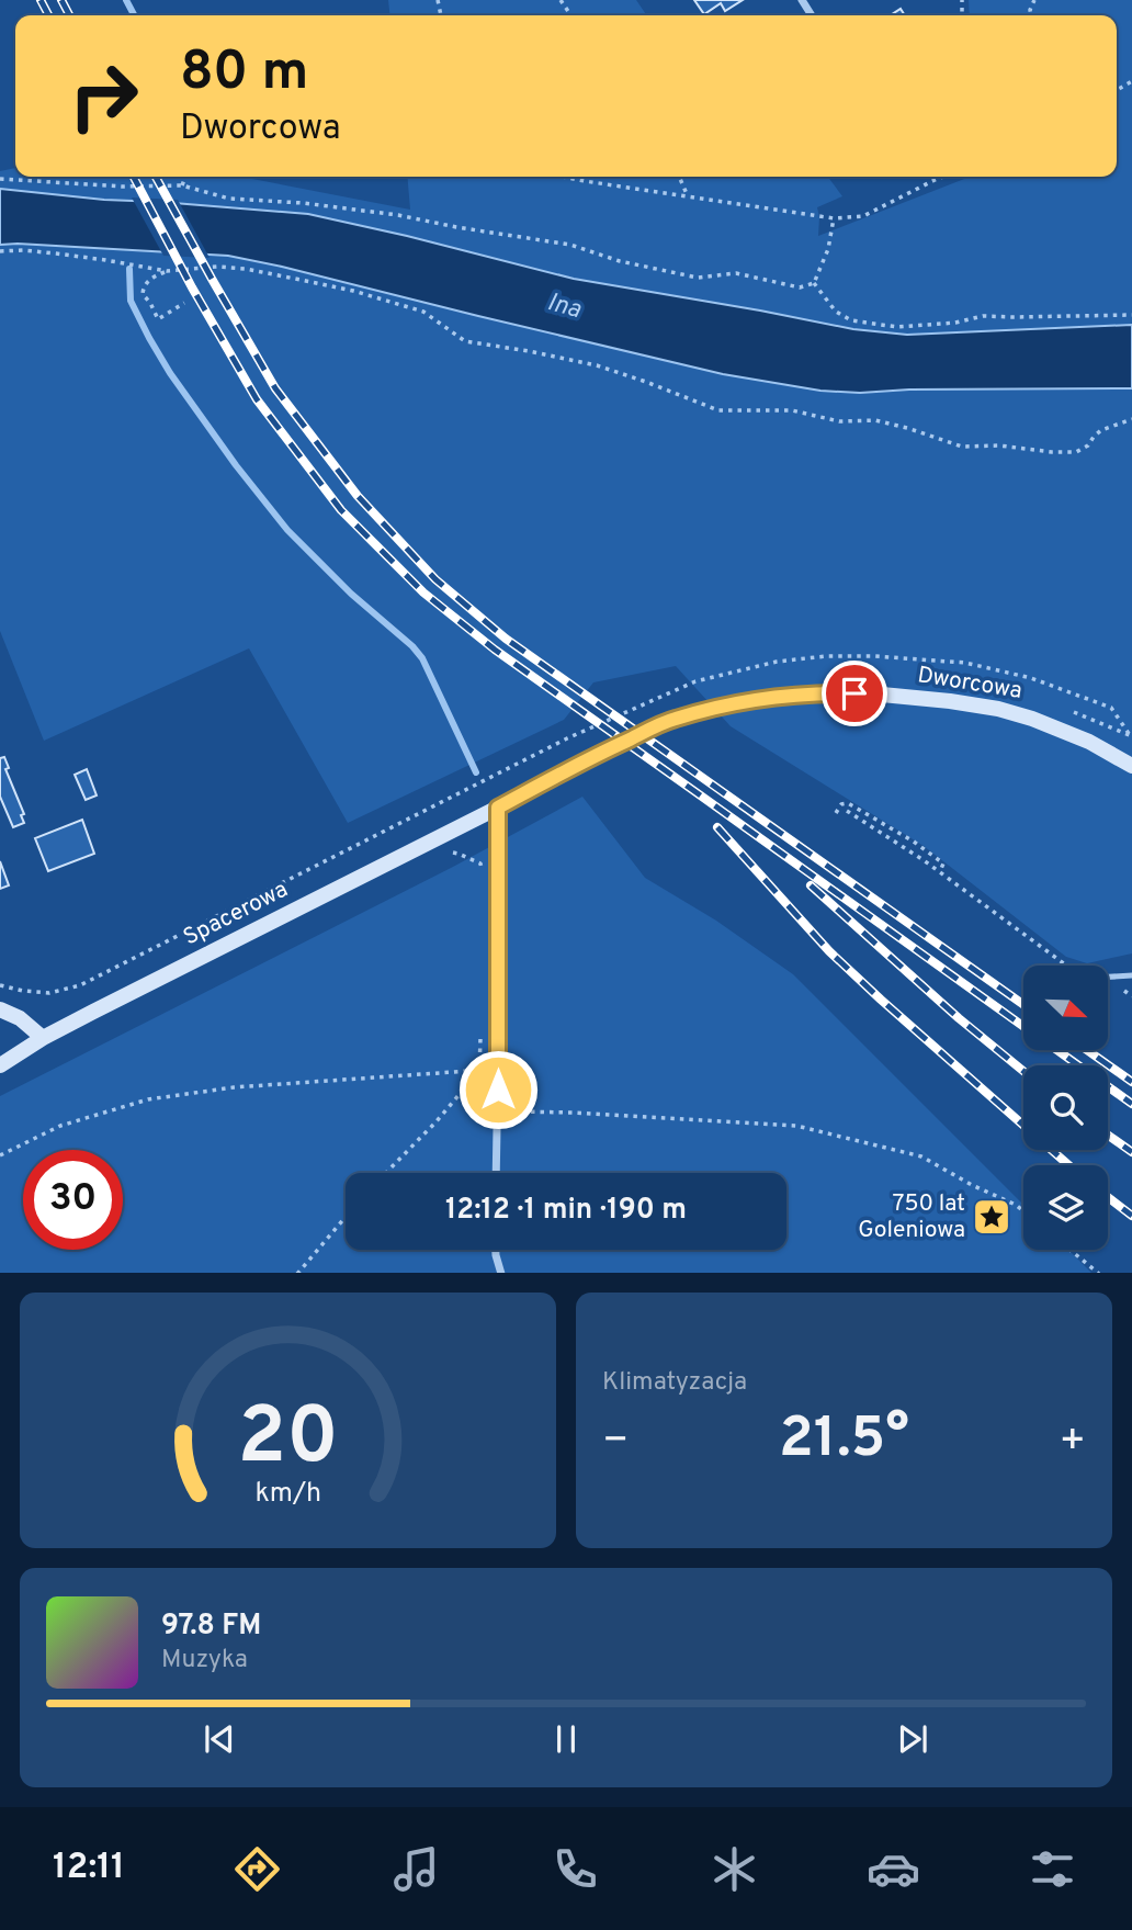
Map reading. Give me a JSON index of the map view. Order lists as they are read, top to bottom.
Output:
{
  "streets": {
    "street": ["Dworcowa", "Spacerowa"]
  },
  "crossings": [
    ["Dworcowa", "Spacerowa"]
  ],
  "water": ["Ina"],
  "places": {
    "place": ["750 lat Goleniowa"]
  },
  "north": "bottom right",
  "page": {
    "turn": ["80 m", "Dworcowa"],
    "limit": "30",
    "trip": "12:12 · 1 min · 190 m",
    "tile": "Klimatyzacja",
    "heat": ["−", "21.5°", "+"],
    "song": ["97.8 FM", "Muzyka"],
    "tabs": "12:11",
    "gauge": ["20", "km/h"]
  }
}
